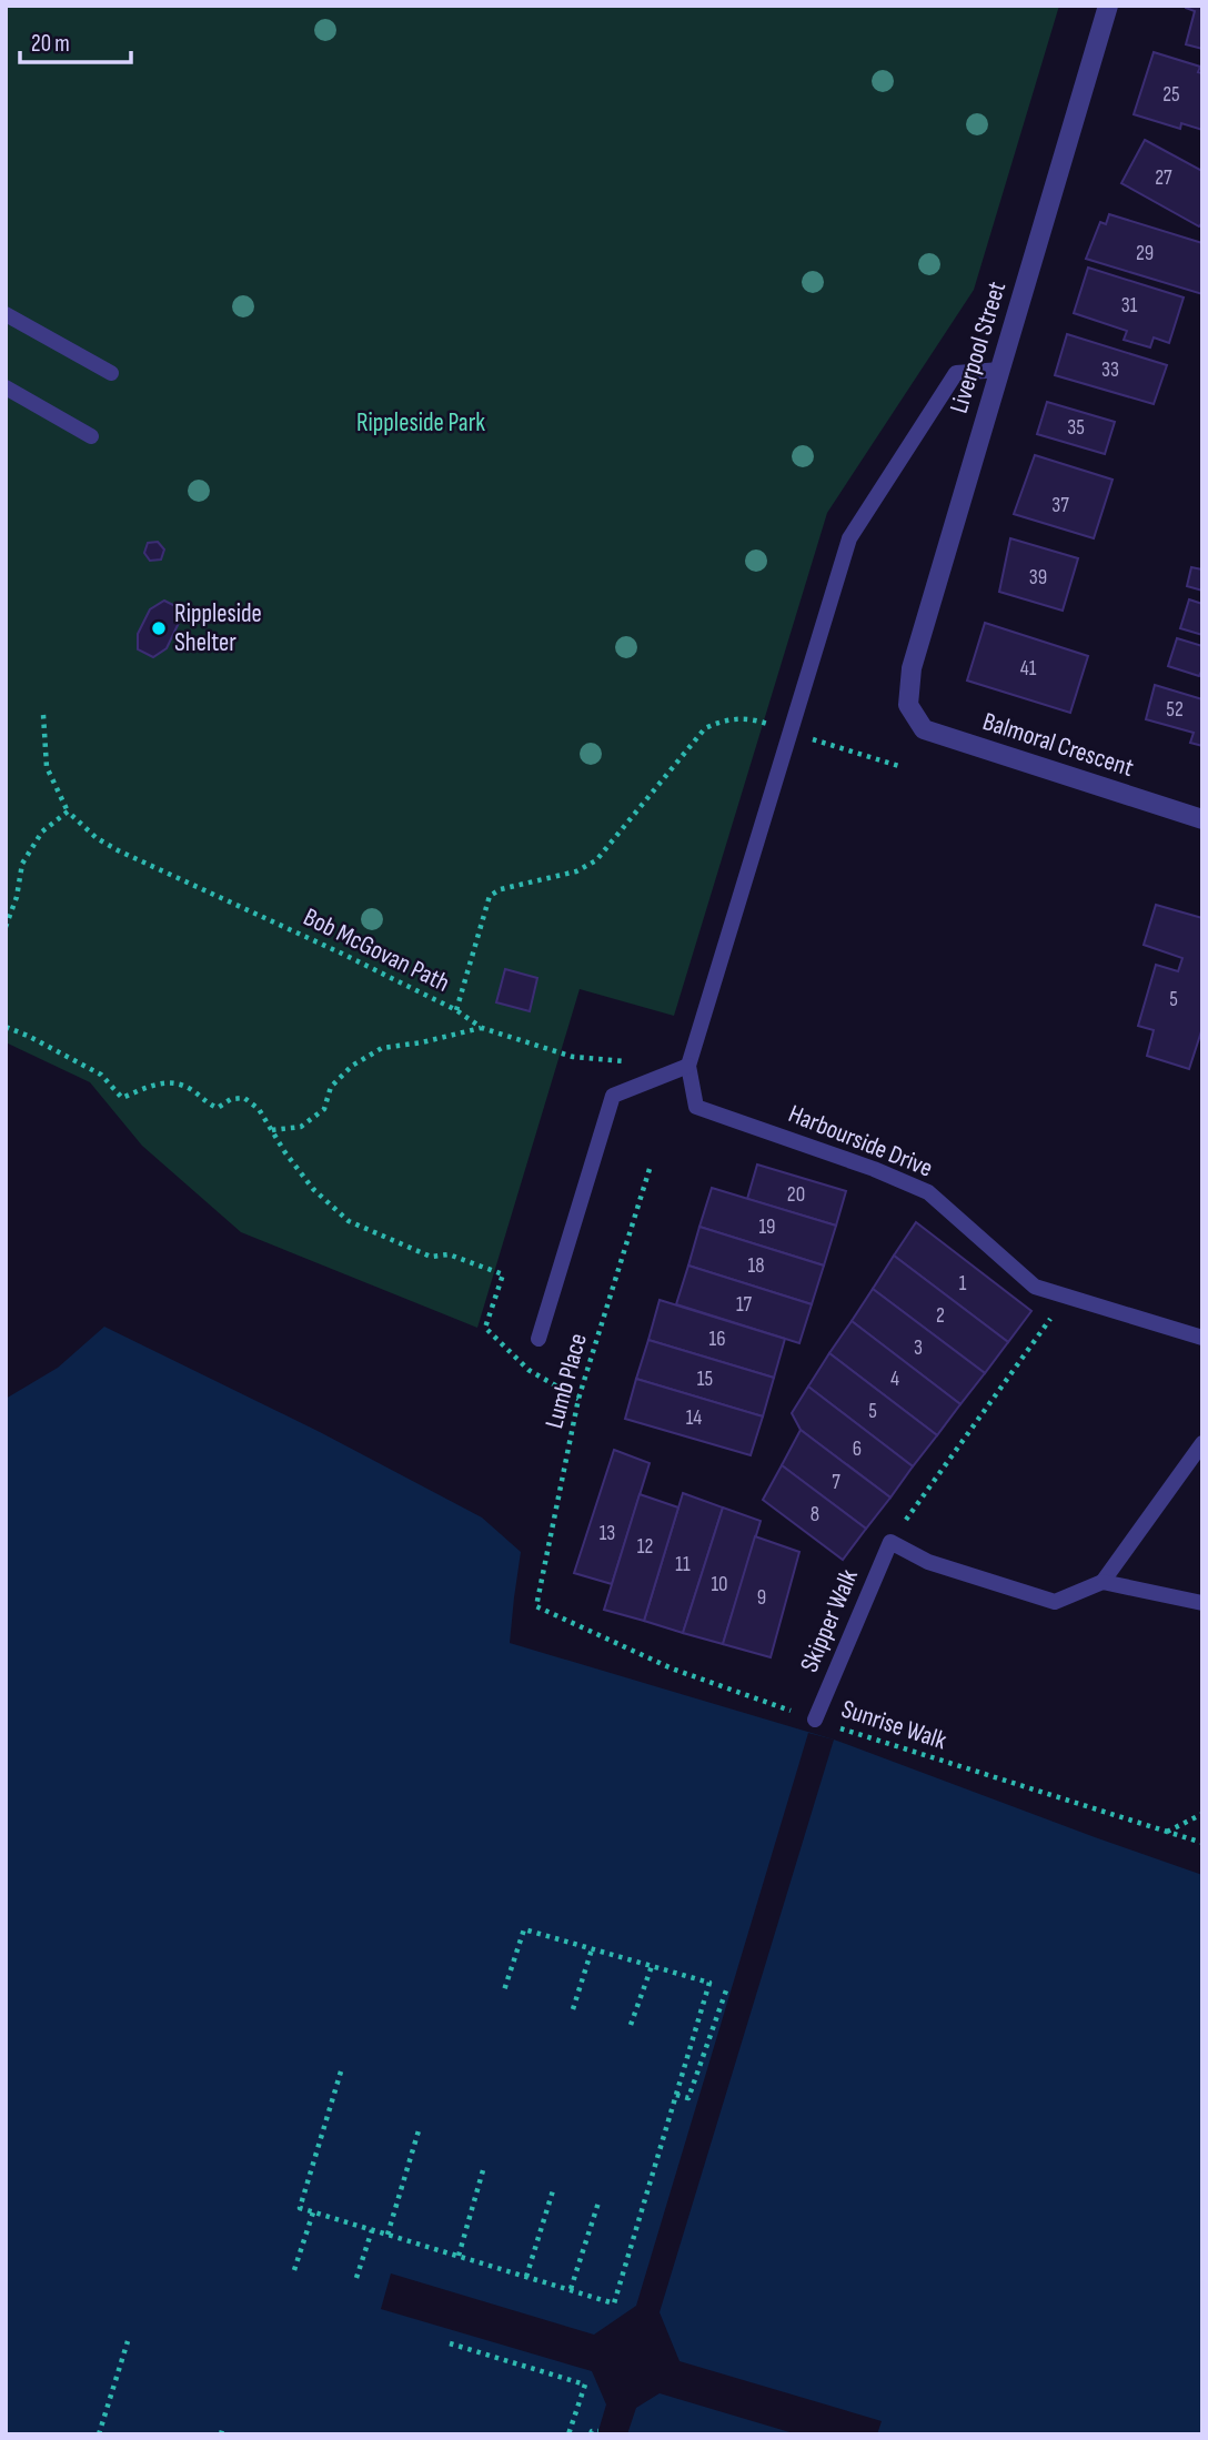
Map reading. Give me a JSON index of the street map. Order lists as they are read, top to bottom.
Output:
{
  "streets": {
    "street": ["Liverpool Street", "Balmoral Crescent"],
    "lane": ["Harbourside Drive", "Skipper Walk"],
    "path": ["Bob McGovan Path", "Lumb Place", "Sunrise Walk"]
  },
  "crossings": [
    ["Liverpool Street", "Balmoral Crescent"],
    ["Lumb Place", "Sunrise Walk"],
    ["Skipper Walk", "Sunrise Walk"]
  ],
  "parks": ["Rippleside Park"],
  "places": ["Rippleside Shelter"],
  "house_numbers": [
    "25",
    "27",
    "29",
    "31",
    "33",
    "35",
    "37",
    "39",
    "41",
    "52",
    "5",
    "20",
    "19",
    "18",
    "1",
    "17",
    "2",
    "16",
    "3",
    "15",
    "4",
    "5",
    "14",
    "6",
    "7",
    "8",
    "13",
    "12",
    "11",
    "10",
    "9"
  ],
  "scale_bar": "20 m"
}
